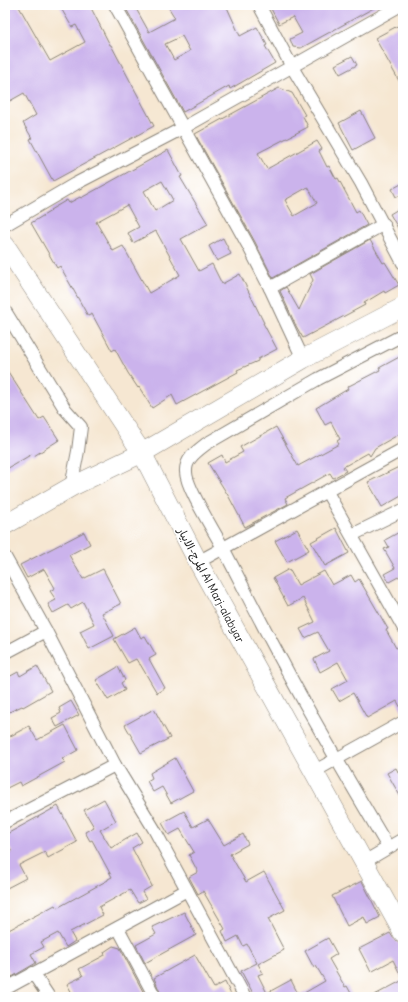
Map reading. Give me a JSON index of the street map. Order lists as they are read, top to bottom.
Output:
{
  "streets": {
    "main road": ["المرج-الابيار Al Marj-alabyar"]
  }
}
